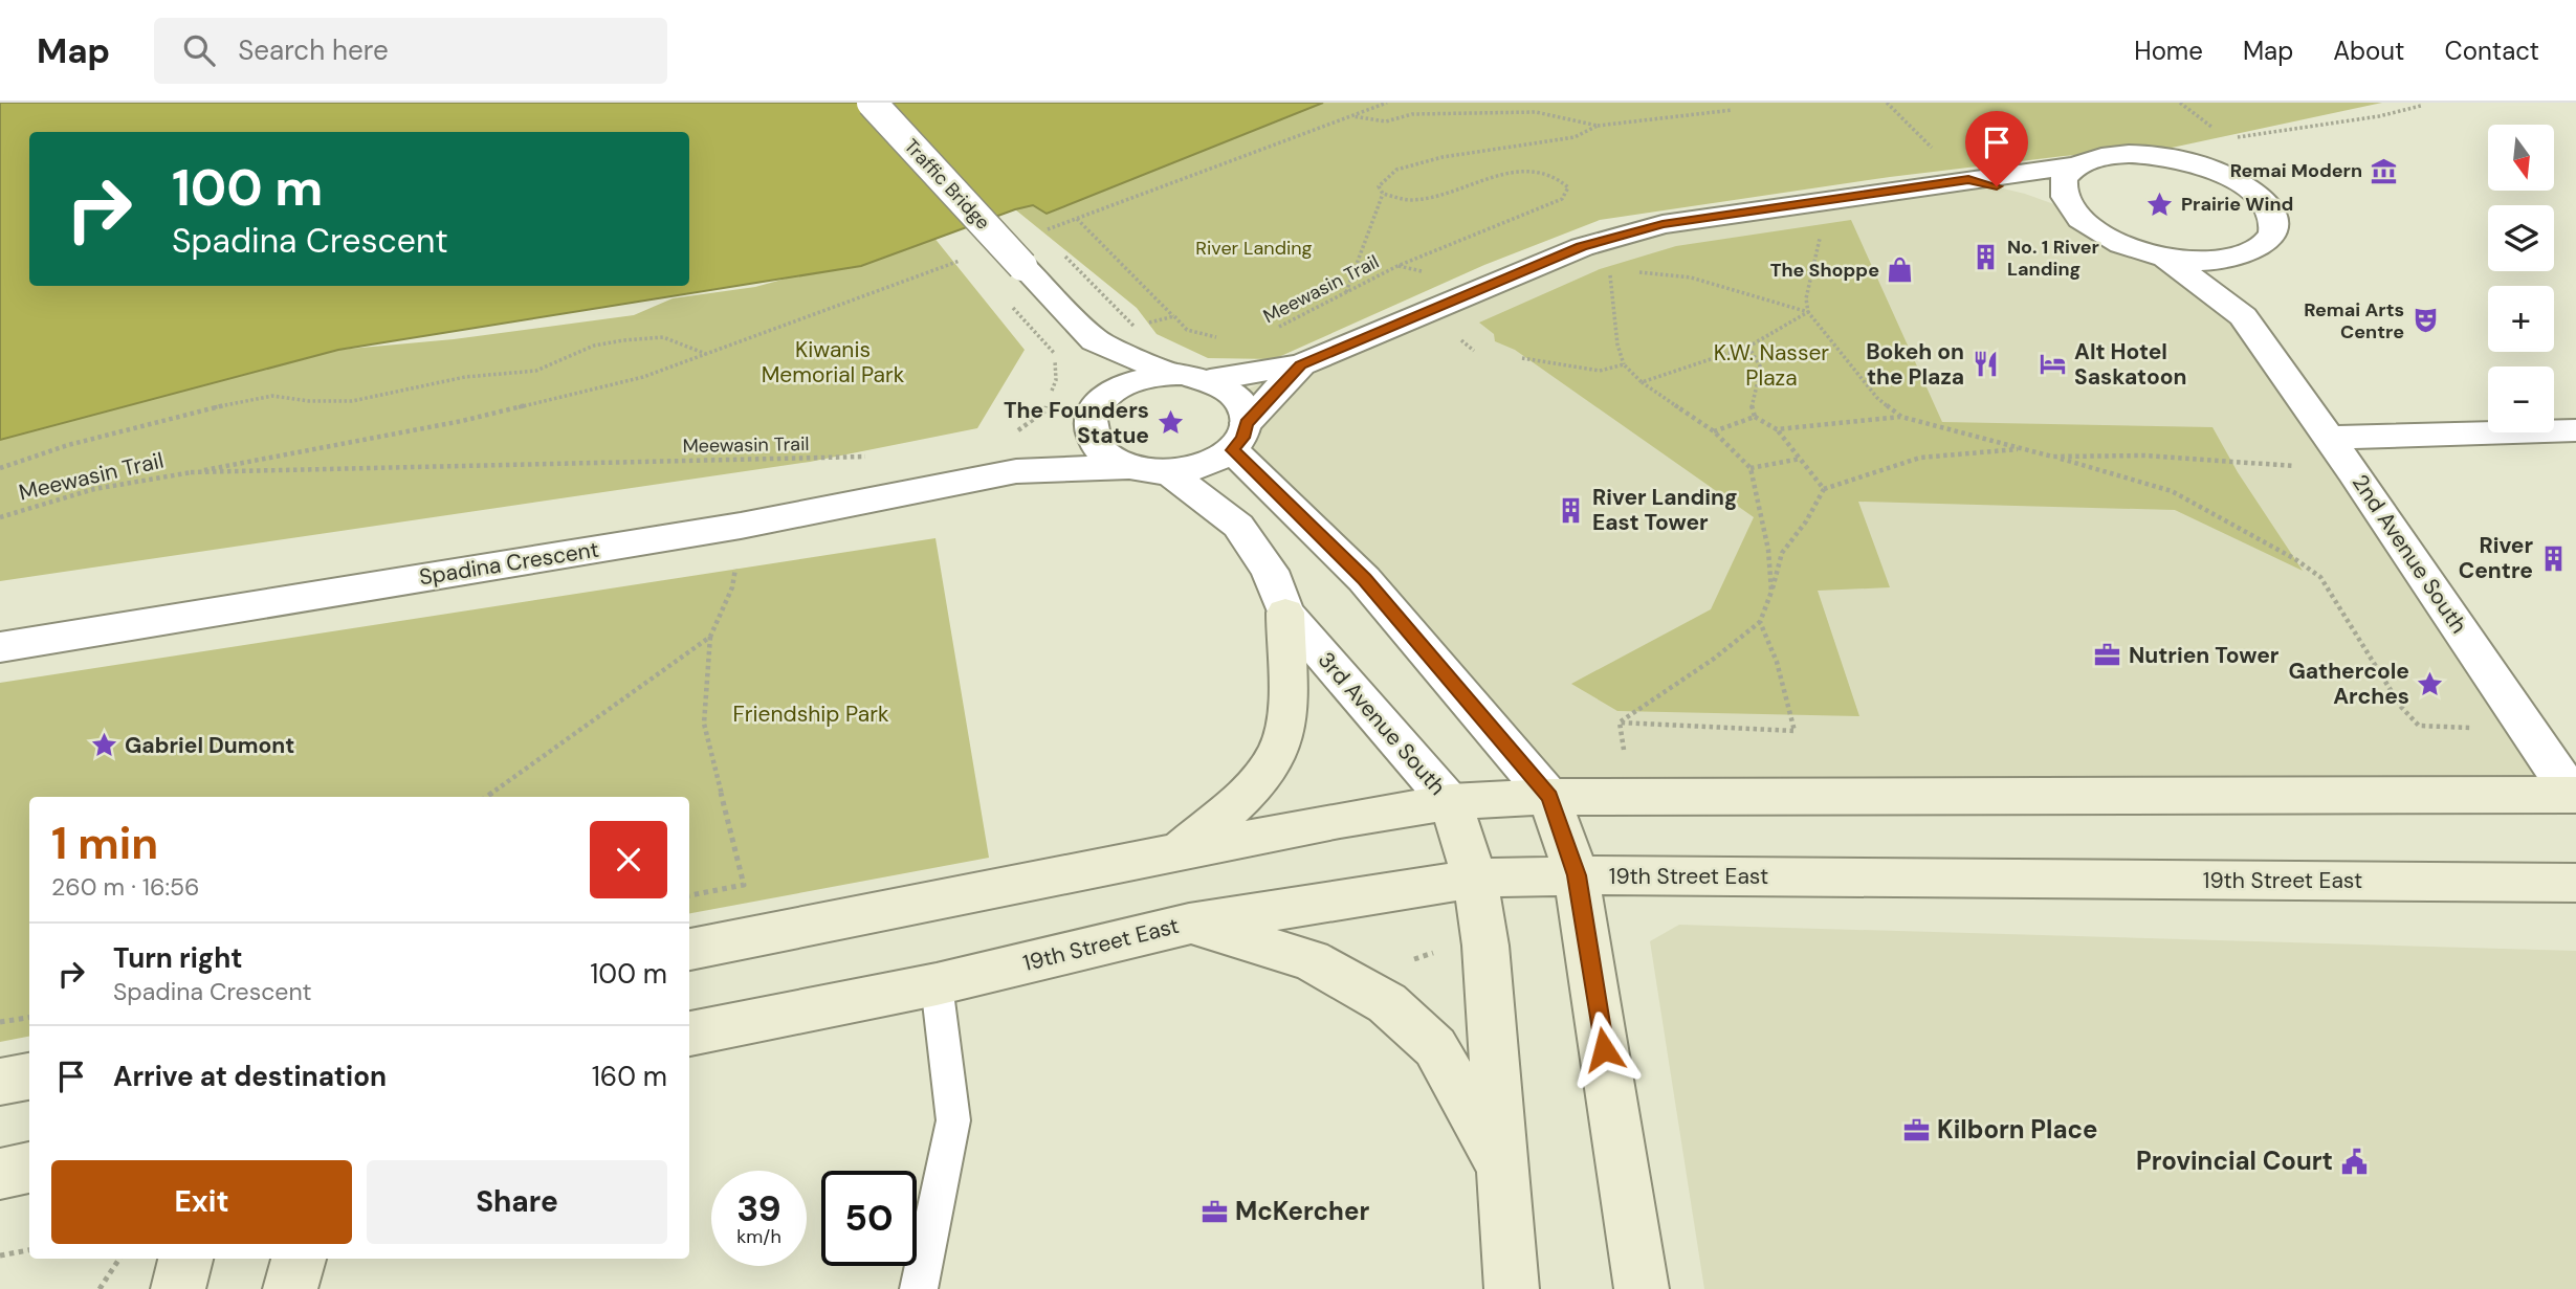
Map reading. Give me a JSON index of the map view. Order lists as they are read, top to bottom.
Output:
{
  "streets": {
    "main road": ["3rd Avenue South", "19th Street East"],
    "street": ["Traffic Bridge", "2nd Avenue South", "Spadina Crescent"],
    "path": ["Meewasin Trail"]
  },
  "crossings": [
    ["Spadina Crescent", "3rd Avenue South"],
    ["3rd Avenue South", "19th Street East"]
  ],
  "parks": [
    "River Landing",
    "Kiwanis Memorial Park",
    "K.W. Nasser Plaza",
    "Friendship Park"
  ],
  "places": {
    "museum": ["Remai Modern"],
    "place": [
      "Prairie Wind",
      "The Founders Statue",
      "Gathercole Arches",
      "Gabriel Dumont"
    ],
    "building": ["No. 1 River Landing", "River Landing East Tower", "River Centre"],
    "shop": ["The Shoppe"],
    "theatre": ["Remai Arts Centre"],
    "restaurant": ["Bokeh on the Plaza"],
    "hotel": ["Alt Hotel Saskatoon"],
    "office": ["Nutrien Tower", "Kilborn Place", "McKercher"],
    "public building": ["Provincial Court"]
  },
  "north": "bottom",
  "page": {
    "header": "Map",
    "search": "Search here",
    "nav": [
      "Home",
      "Map",
      "About",
      "Contact"
    ],
    "map_buttons": ["+", "−"],
    "turn": ["100 m", "Spadina Crescent"],
    "heading": ["1 min", "260 m · 16:56"],
    "list": [
      {
        "name": "Turn right",
        "note": "Spadina Crescent",
        "value": "100 m"
      },
      {
        "name": "Arrive at destination",
        "value": "160 m"
      }
    ],
    "buttons": ["Exit", "Share"],
    "speed": "39 km/h",
    "limit": "50"
  }
}
